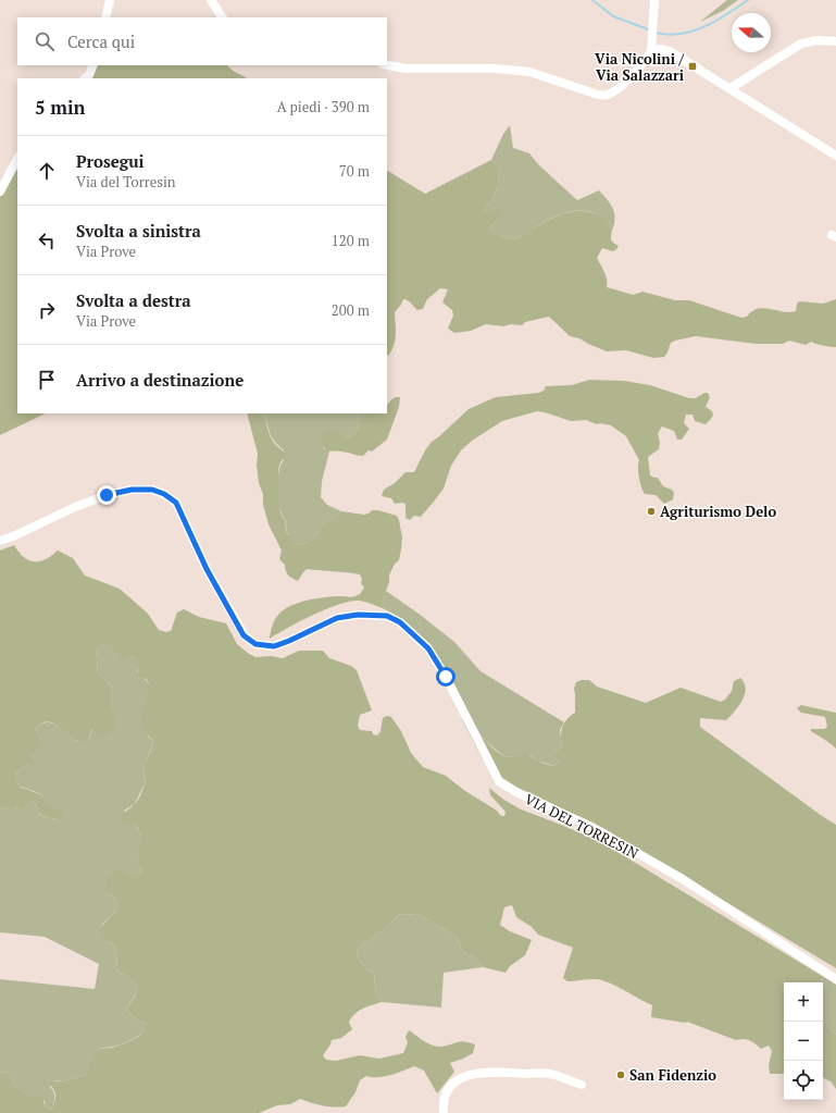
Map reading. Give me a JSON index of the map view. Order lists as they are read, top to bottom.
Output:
{
  "streets": {
    "street": ["VIA DEL TORRESIN"]
  },
  "places": {
    "transit": ["Via Nicolini / Via Salazzari"],
    "other": ["Agriturismo Delo", "San Fidenzio"]
  },
  "north": "left",
  "page": {
    "search": "Cerca qui",
    "heading": ["5 min", "A piedi · 390 m"],
    "list": [
      ["Prosegui", "Via del Torresin", "70 m"],
      ["Svolta a sinistra", "Via Prove", "120 m"],
      ["Svolta a destra", "Via Prove", "200 m"],
      "Arrivo a destinazione"
    ],
    "map_buttons": ["+", "−"]
  }
}
